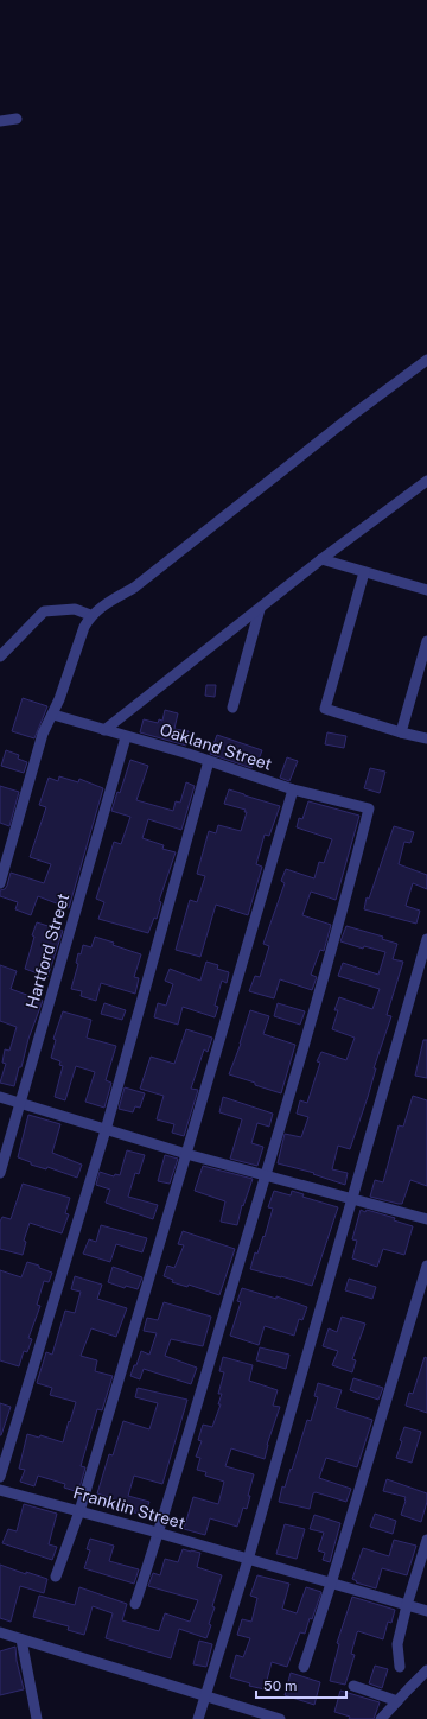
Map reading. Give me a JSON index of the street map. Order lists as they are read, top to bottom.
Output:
{
  "streets": {
    "street": ["Oakland Street", "Hartford Street", "Franklin Street"]
  },
  "crossings": [
    ["Oakland Street", "Hartford Street"]
  ],
  "scale_bar": "50 m"
}
